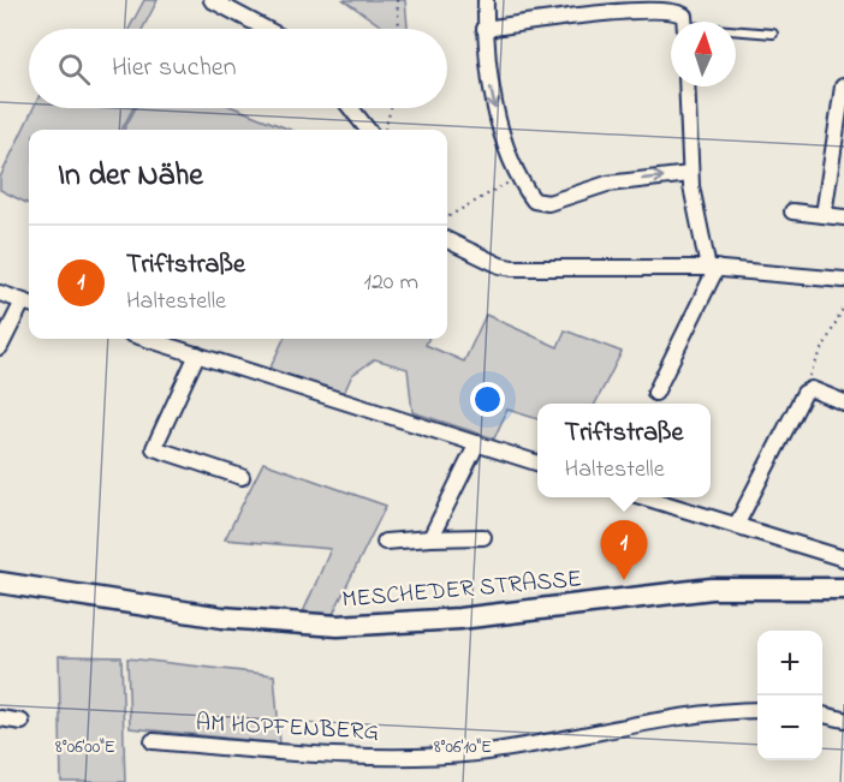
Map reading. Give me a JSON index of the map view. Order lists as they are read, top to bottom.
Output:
{
  "streets": {
    "street": ["MESCHEDER STRASSE", "AM HOPFENBERG"]
  },
  "north": "top",
  "page": {
    "search": "Hier suchen",
    "heading": "In der Nähe",
    "list": [
      {
        "mark": "1",
        "name": "Triftstraße",
        "note": "Haltestelle",
        "value": "120 m"
      }
    ],
    "popup": ["Triftstraße", "Haltestelle"],
    "pins": "1",
    "map_buttons": ["+", "−"]
  },
  "coordinates": ["8°06'00\"E", "8°06'10\"E"]
}
